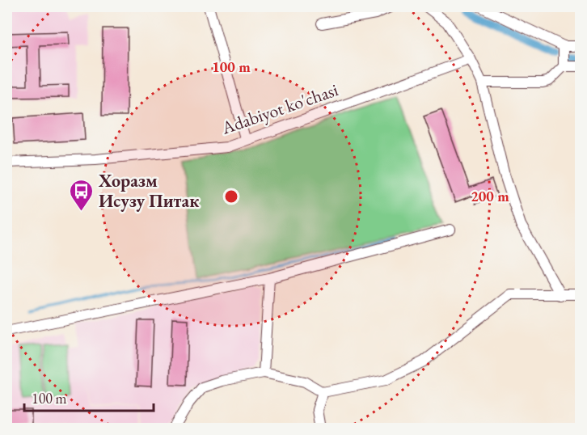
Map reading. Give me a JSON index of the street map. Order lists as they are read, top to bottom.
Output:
{
  "streets": {
    "street": ["Adabiyot ko'chasi"]
  },
  "places": {
    "bus stop": ["Хоразм Исузу Питак"]
  },
  "scale_bar": "100 m",
  "rings": ["100 m", "200 m"]
}
